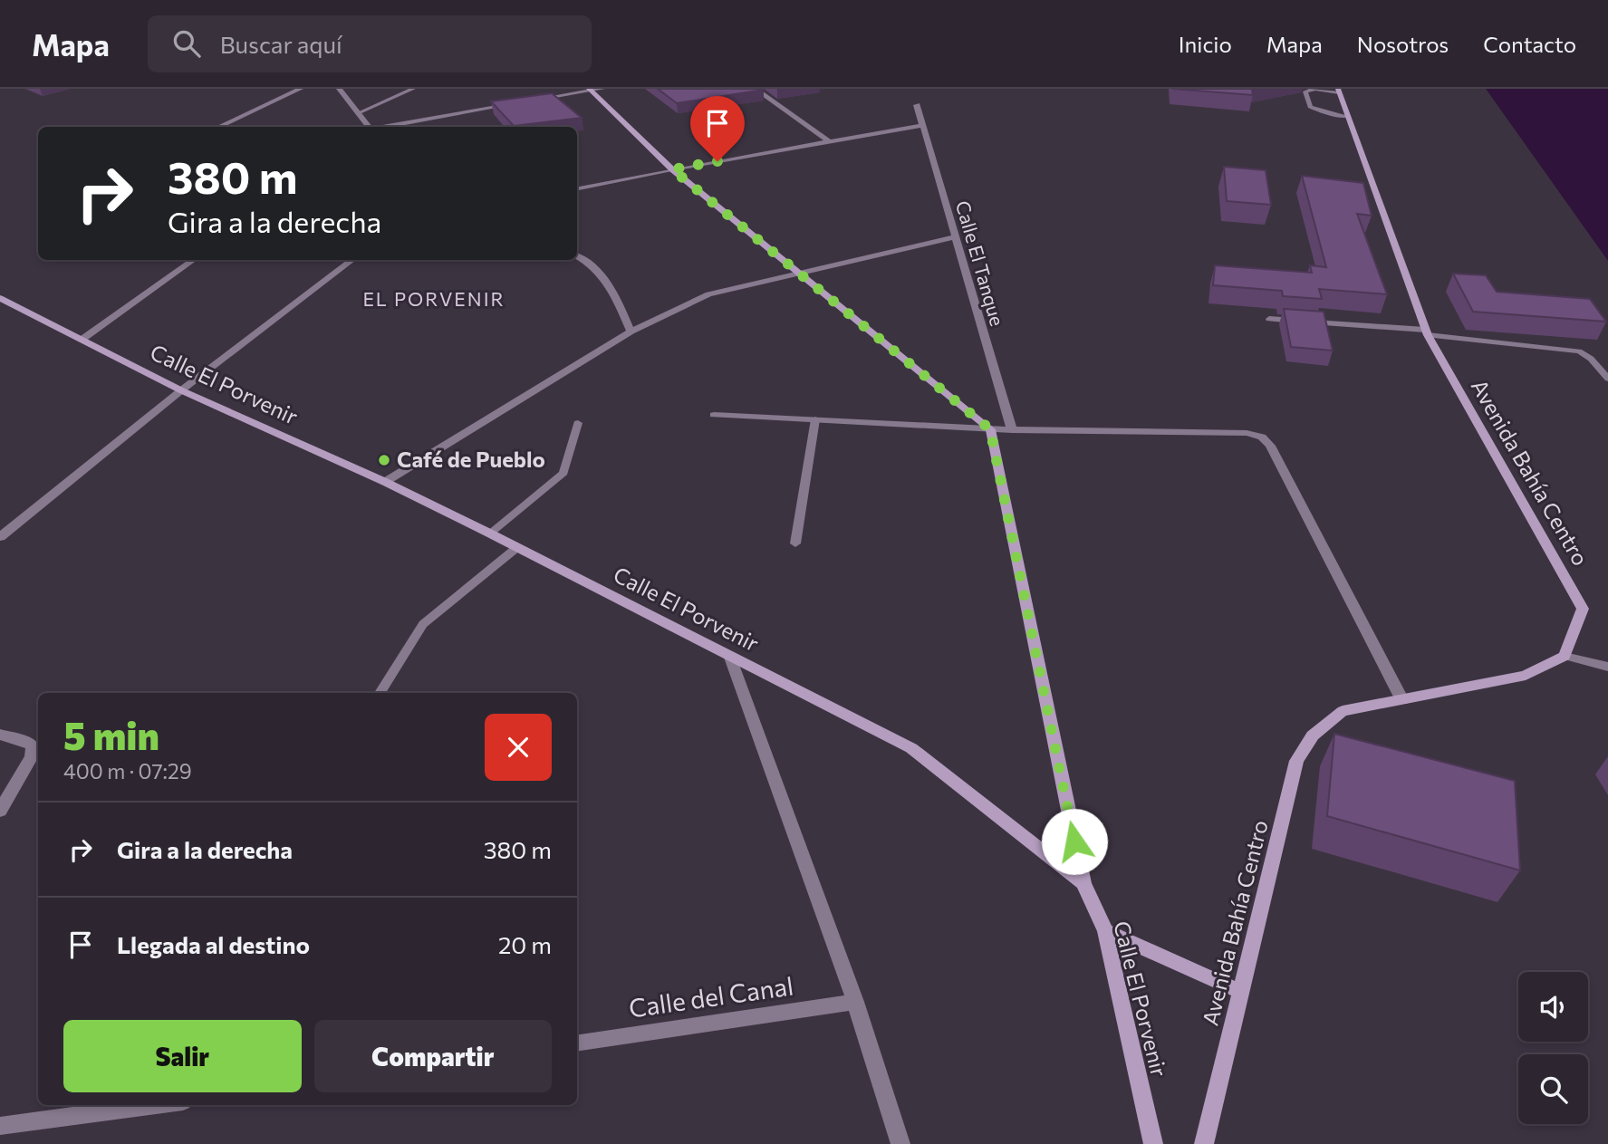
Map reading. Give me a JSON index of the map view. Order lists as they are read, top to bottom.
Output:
{
  "streets": {
    "main road": ["Calle El Porvenir", "Avenida Bahía Centro"],
    "street": ["Calle El Tanque", "Calle del Canal"]
  },
  "districts": ["EL PORVENIR"],
  "places": ["Café de Pueblo"],
  "page": {
    "header": "Mapa",
    "search": "Buscar aquí",
    "nav": [
      "Inicio",
      "Mapa",
      "Nosotros",
      "Contacto"
    ],
    "turn": ["380 m", "Gira a la derecha"],
    "heading": ["5 min", "400 m · 07:29"],
    "list": [
      {
        "name": "Gira a la derecha",
        "value": "380 m"
      },
      {
        "name": "Llegada al destino",
        "value": "20 m"
      }
    ],
    "buttons": ["Salir", "Compartir"]
  }
}
